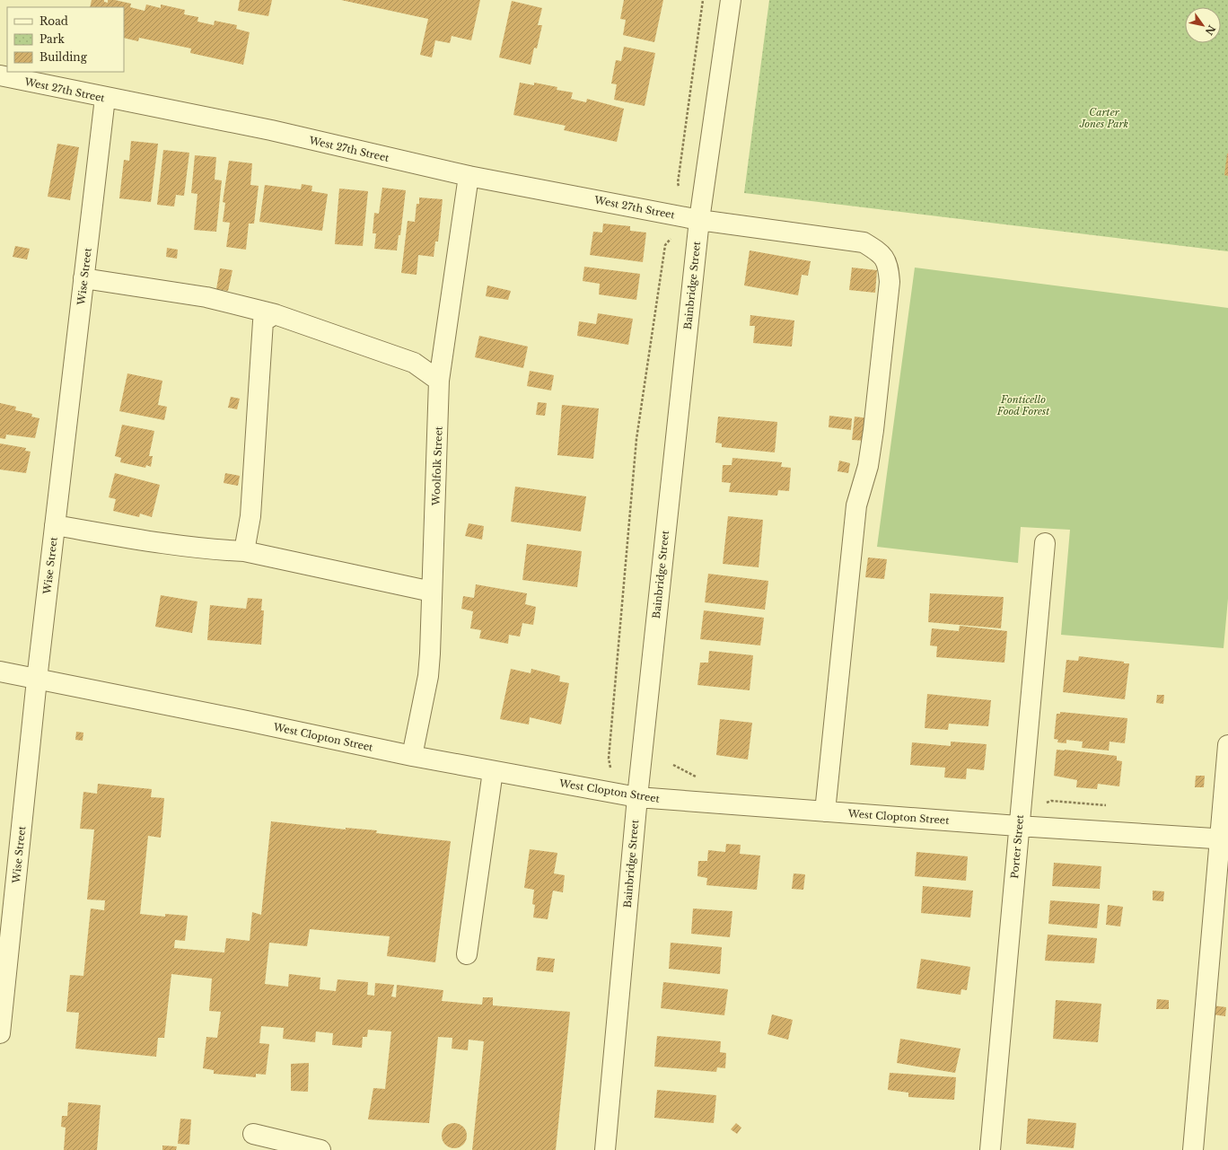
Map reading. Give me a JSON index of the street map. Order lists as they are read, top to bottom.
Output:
{
  "streets": {
    "street": [
      "West 27th Street",
      "Wise Street",
      "Bainbridge Street",
      "Woolfolk Street",
      "West Clopton Street",
      "Porter Street"
    ]
  },
  "crossings": [
    ["West 27th Street", "Wise Street"],
    ["West 27th Street", "Bainbridge Street"],
    ["West 27th Street", "Woolfolk Street"],
    ["West 27th Street", "West Clopton Street"],
    ["Wise Street", "West Clopton Street"],
    ["Bainbridge Street", "West Clopton Street"],
    ["Woolfolk Street", "West Clopton Street"],
    ["West Clopton Street", "Porter Street"]
  ],
  "parks": ["Carter Jones Park", "Fonticello Food Forest"],
  "legend": ["Road", "Park", "Building"],
  "north": "bottom right"
}
